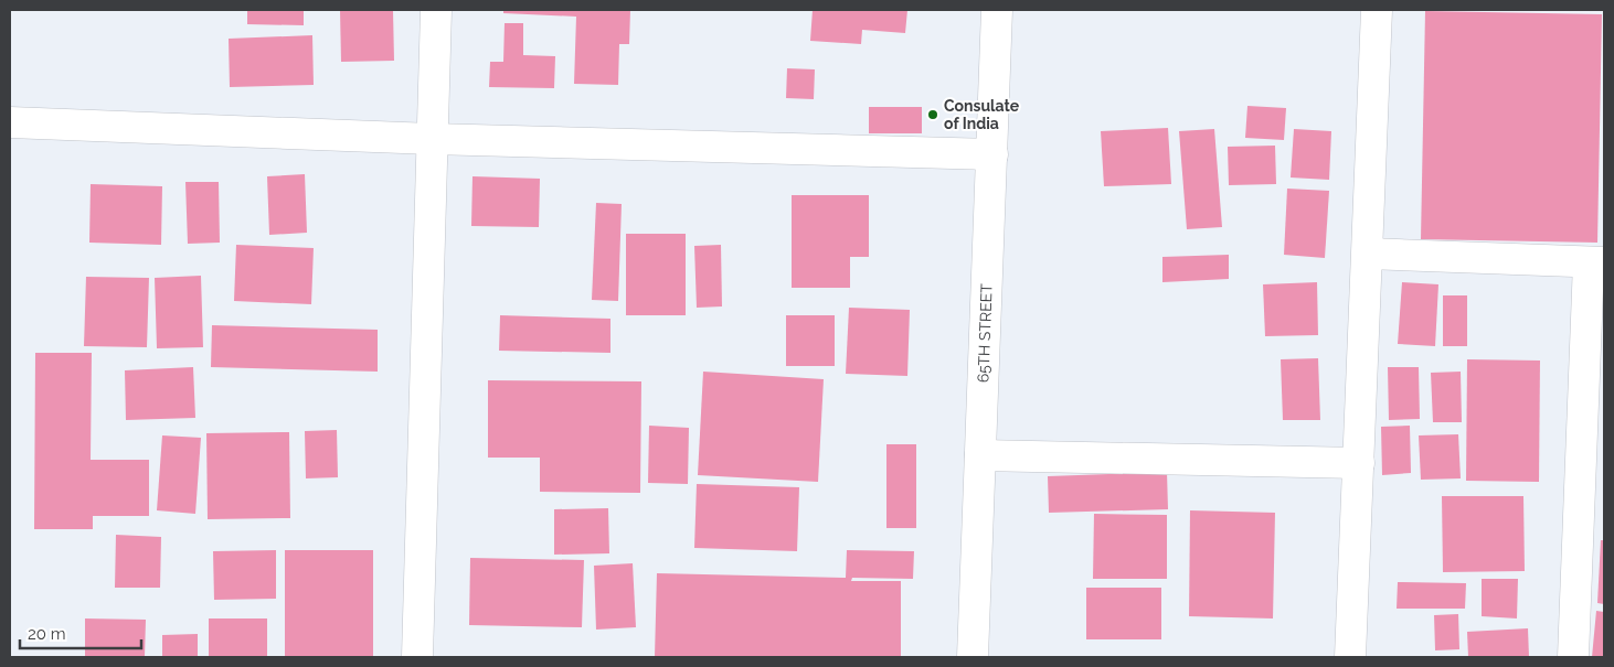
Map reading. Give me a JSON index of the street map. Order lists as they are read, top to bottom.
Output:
{
  "streets": {
    "street": ["65TH STREET"]
  },
  "places": ["Consulate of India"],
  "scale_bar": "20 m"
}
